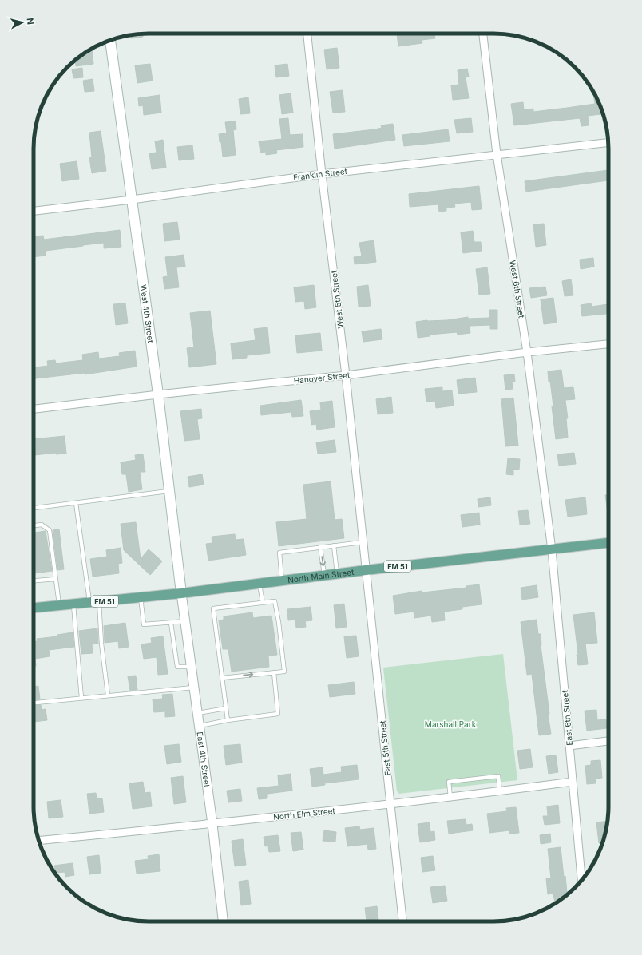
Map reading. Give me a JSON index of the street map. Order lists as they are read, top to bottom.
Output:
{
  "streets": {
    "main road": ["West 4th Street", "FM 51", "North Main Street"],
    "street": [
      "Franklin Street",
      "West 6th Street",
      "West 5th Street",
      "Hanover Street",
      "East 6th Street",
      "East 5th Street",
      "East 4th Street",
      "North Elm Street"
    ]
  },
  "crossings": [
    ["Franklin Street", "West 6th Street"],
    ["Franklin Street", "West 5th Street"],
    ["Franklin Street", "West 4th Street"],
    ["West 6th Street", "Hanover Street"],
    ["West 6th Street", "North Main Street"],
    ["West 6th Street", "East 6th Street"],
    ["West 5th Street", "Hanover Street"],
    ["West 5th Street", "North Main Street"],
    ["West 5th Street", "East 5th Street"],
    ["West 4th Street", "Hanover Street"],
    ["West 4th Street", "North Main Street"],
    ["West 4th Street", "East 4th Street"],
    ["North Main Street", "East 6th Street"],
    ["North Main Street", "East 5th Street"],
    ["North Main Street", "East 4th Street"],
    ["East 6th Street", "North Elm Street"],
    ["East 5th Street", "North Elm Street"],
    ["East 4th Street", "North Elm Street"]
  ],
  "parks": ["Marshall Park"],
  "north": "right"
}
